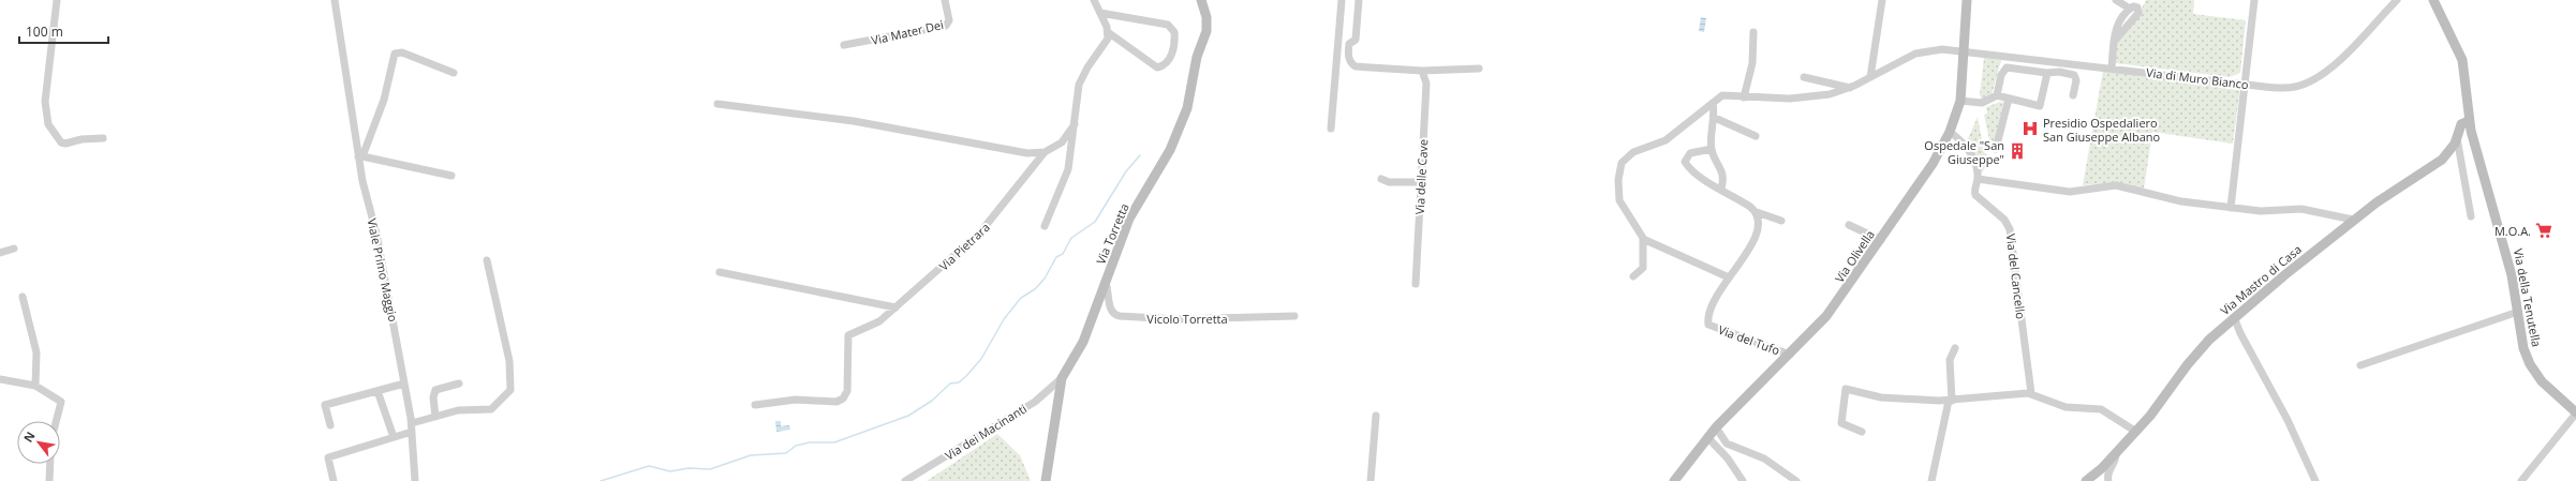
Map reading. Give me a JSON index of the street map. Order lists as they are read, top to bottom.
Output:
{
  "streets": {
    "street": [
      "Via Mater Dei",
      "Via di Muro Bianco",
      "Via delle Cave",
      "Via Torretta",
      "Via Pietrara",
      "Via Olivella",
      "Viale Primo Maggio",
      "Via del Cancello",
      "Via Mastro di Casa",
      "Via della Tenutella",
      "Vicolo Torretta",
      "Via del Tufo",
      "Via dei Macinanti"
    ]
  },
  "crossings": [
    ["Via di Muro Bianco", "Via Olivella"],
    ["Via Torretta", "Vicolo Torretta"],
    ["Via Torretta", "Via dei Macinanti"],
    ["Via Olivella", "Via del Cancello"],
    ["Via Olivella", "Via del Tufo"],
    ["Via Mastro di Casa", "Via della Tenutella"]
  ],
  "places": {
    "hospital": ["Presidio Ospedaliero San Giuseppe Albano"],
    "building": ["Ospedale \"San Giuseppe\""],
    "supermarket": ["M.O.A."]
  },
  "scale_bar": "100 m",
  "north": "top left"
}
